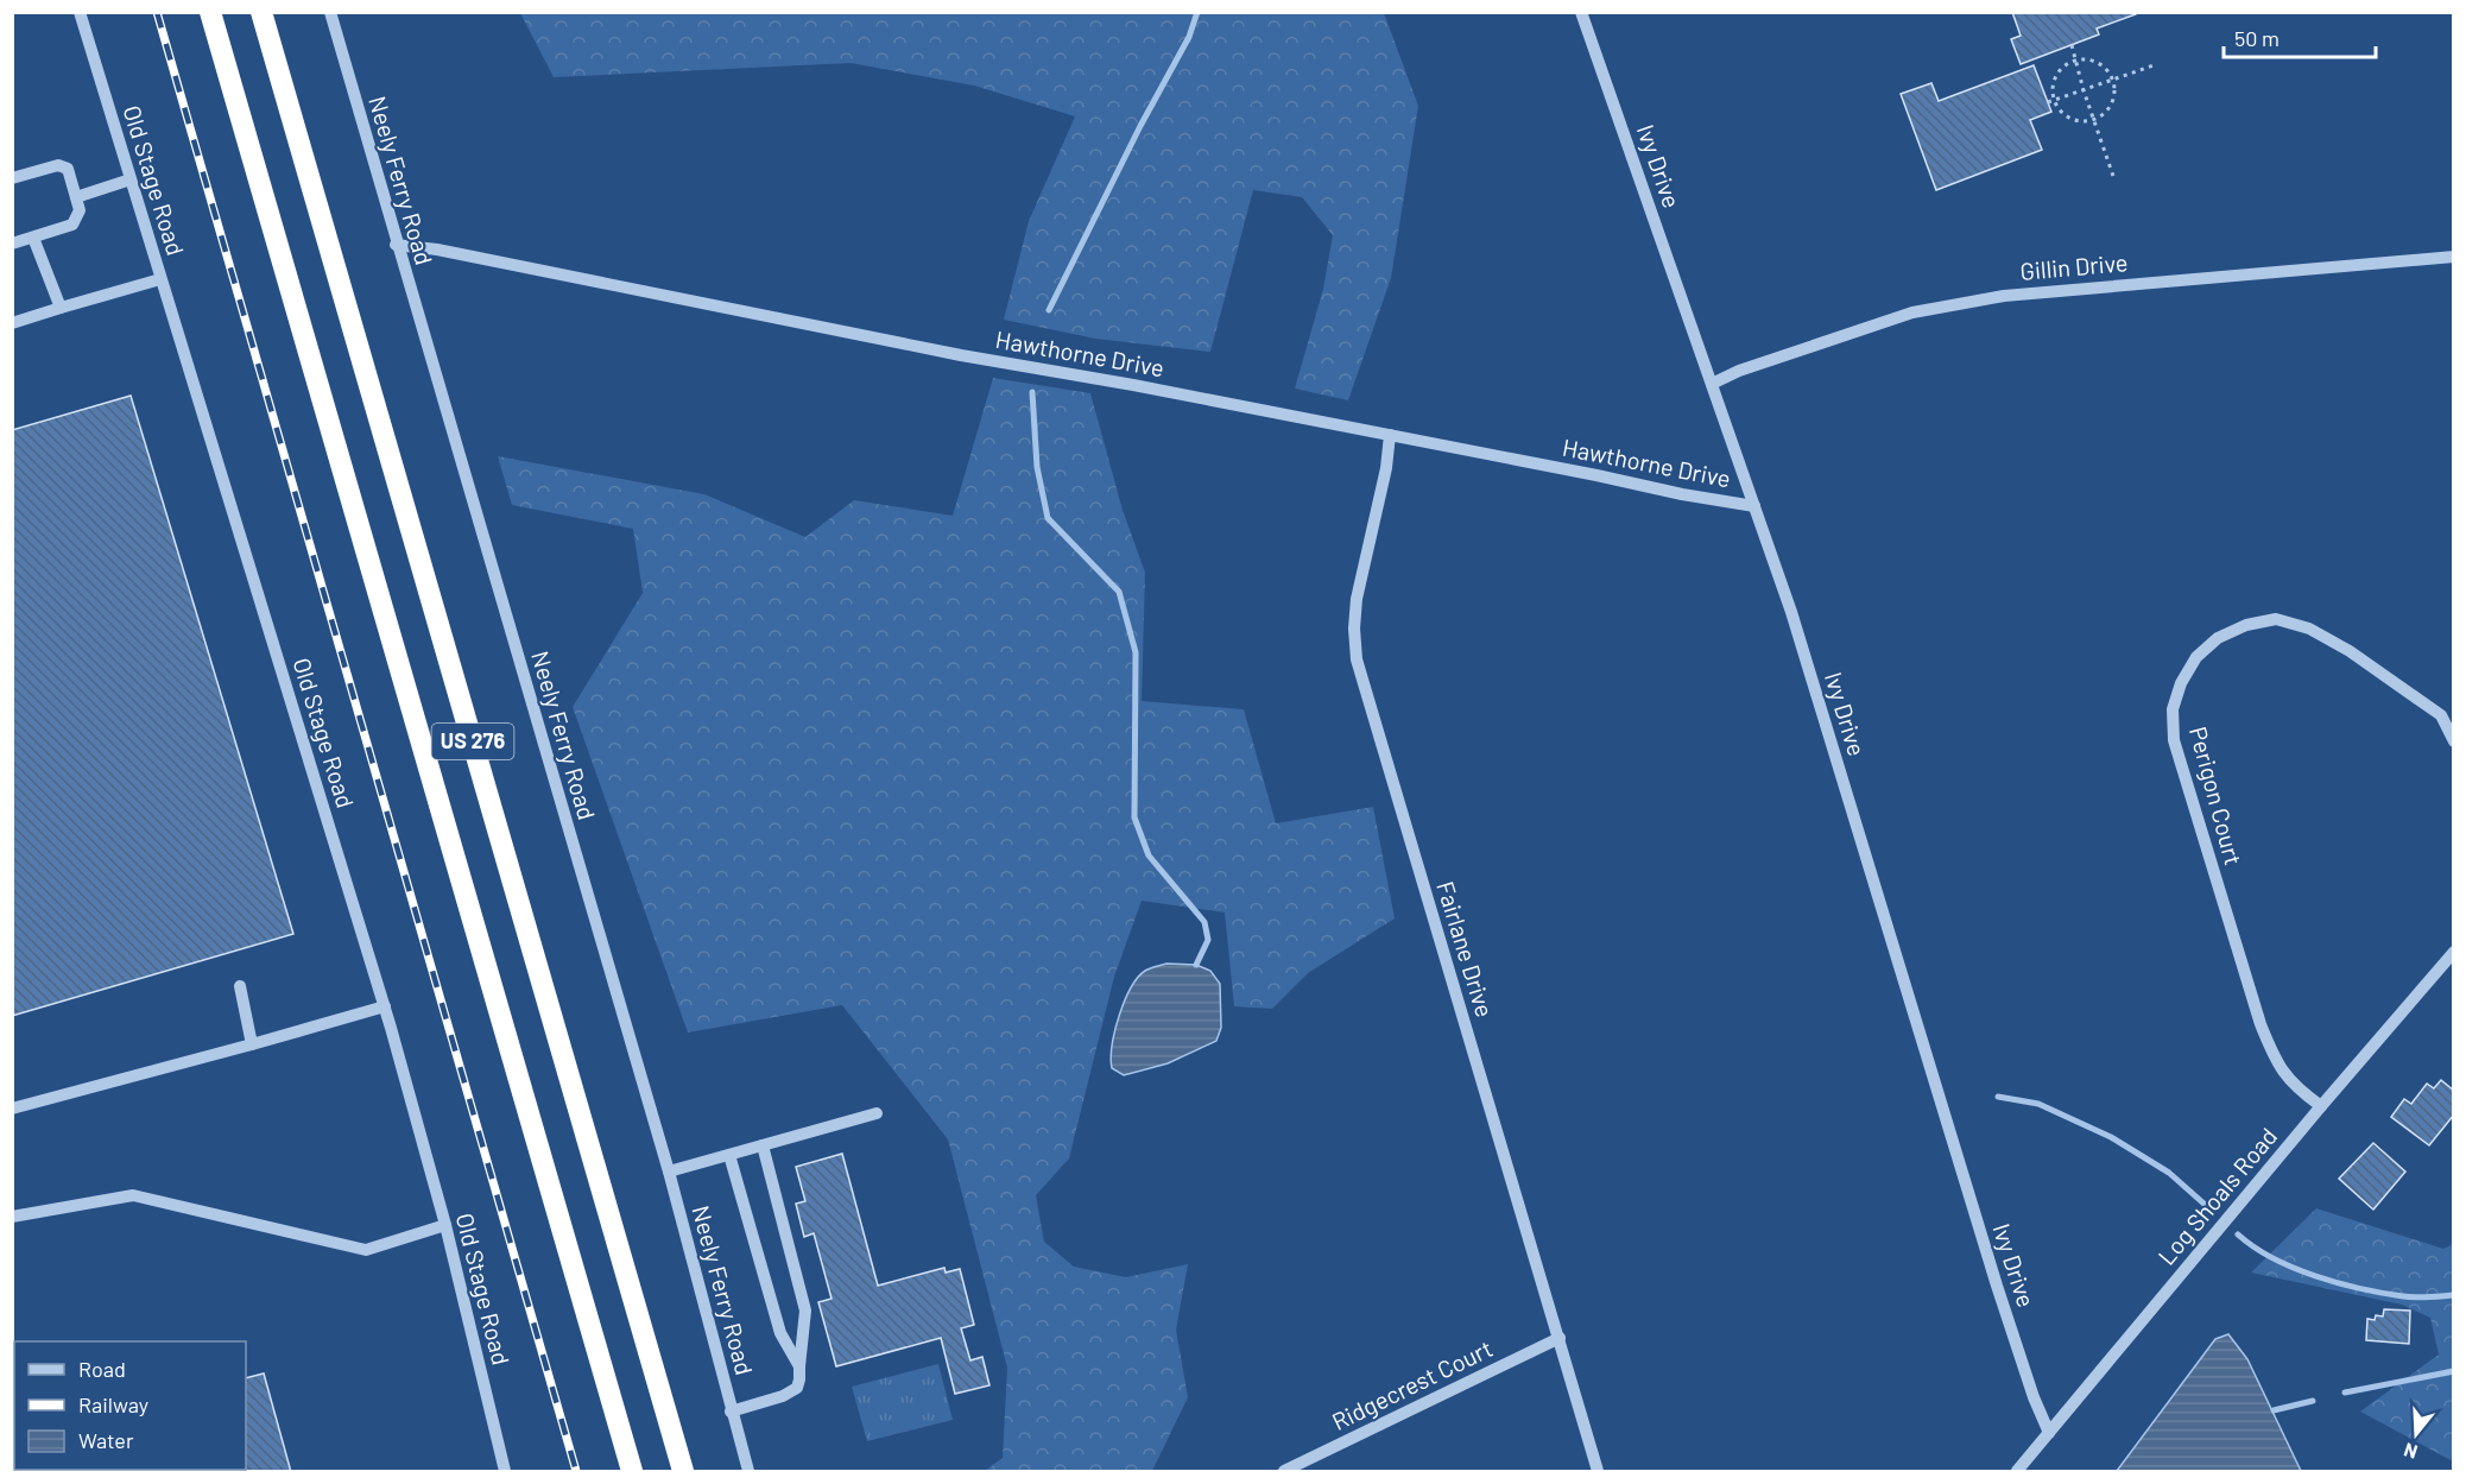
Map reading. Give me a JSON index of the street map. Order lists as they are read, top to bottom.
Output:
{
  "streets": {
    "highway": ["US 276"],
    "street": [
      "Ivy Drive",
      "Old Stage Road",
      "Neely Ferry Road",
      "Gillin Drive",
      "Hawthorne Drive",
      "Perigon Court",
      "Fairlane Drive",
      "Log Shoals Road",
      "Ridgecrest Court"
    ]
  },
  "crossings": [
    ["Ivy Drive", "Gillin Drive"],
    ["Ivy Drive", "Hawthorne Drive"],
    ["Ivy Drive", "Log Shoals Road"],
    ["Neely Ferry Road", "Hawthorne Drive"],
    ["Hawthorne Drive", "Fairlane Drive"],
    ["Perigon Court", "Log Shoals Road"],
    ["Fairlane Drive", "Ridgecrest Court"]
  ],
  "legend": ["Road", "Railway", "Water"],
  "scale_bar": "50 m",
  "north": "bottom"
}
